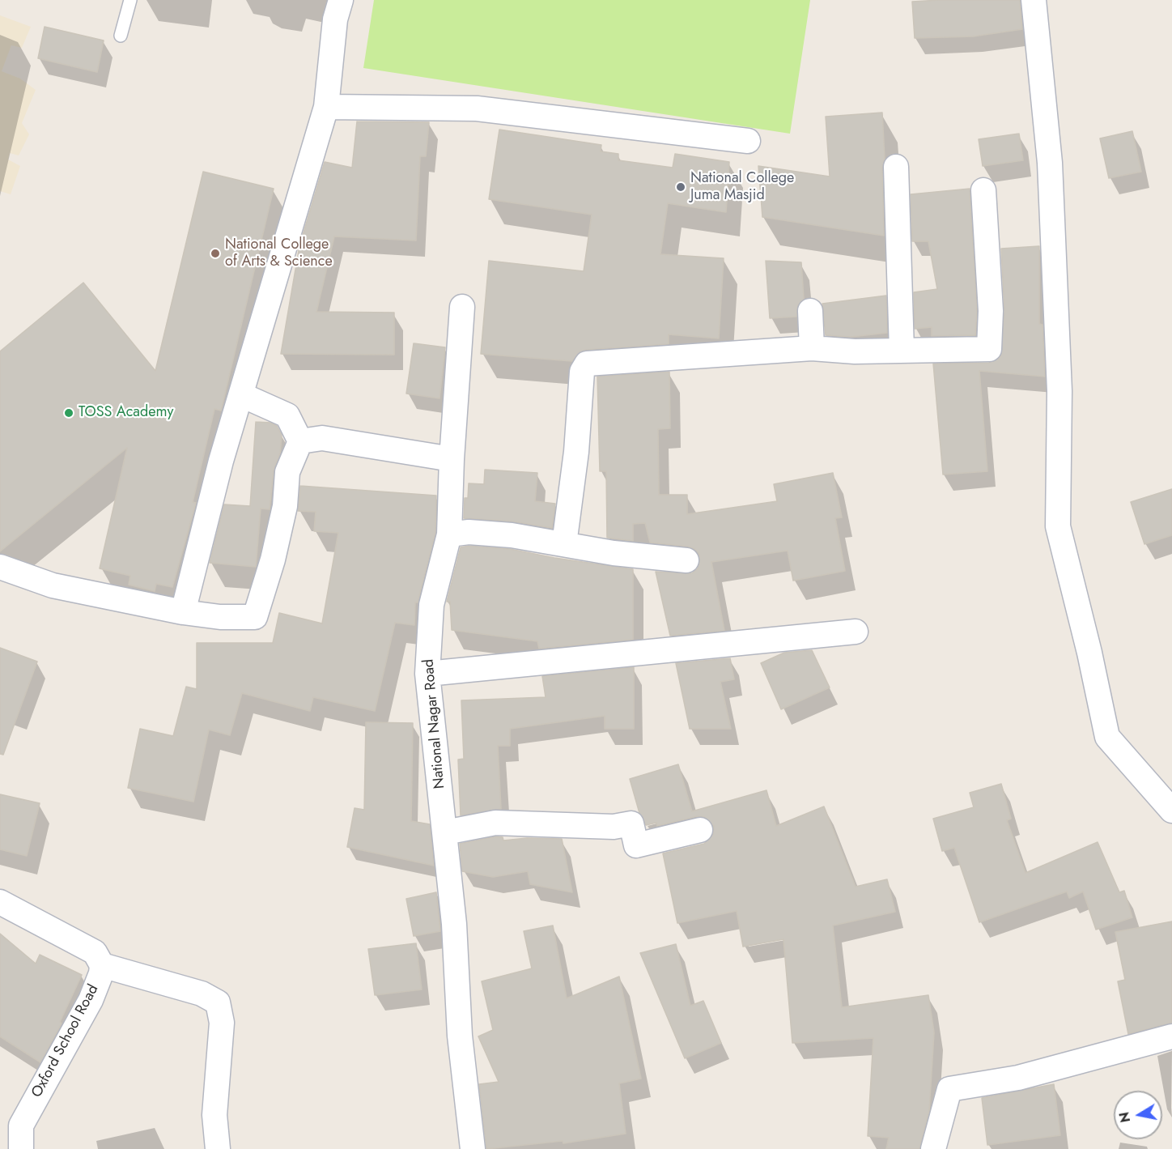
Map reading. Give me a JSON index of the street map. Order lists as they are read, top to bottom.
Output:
{
  "streets": {
    "street": ["National Nagar Road", "Oxford School Road"]
  },
  "places": ["National College Juma Masjid", "National College of Arts & Science", "TOSS Academy"],
  "north": "left"
}
